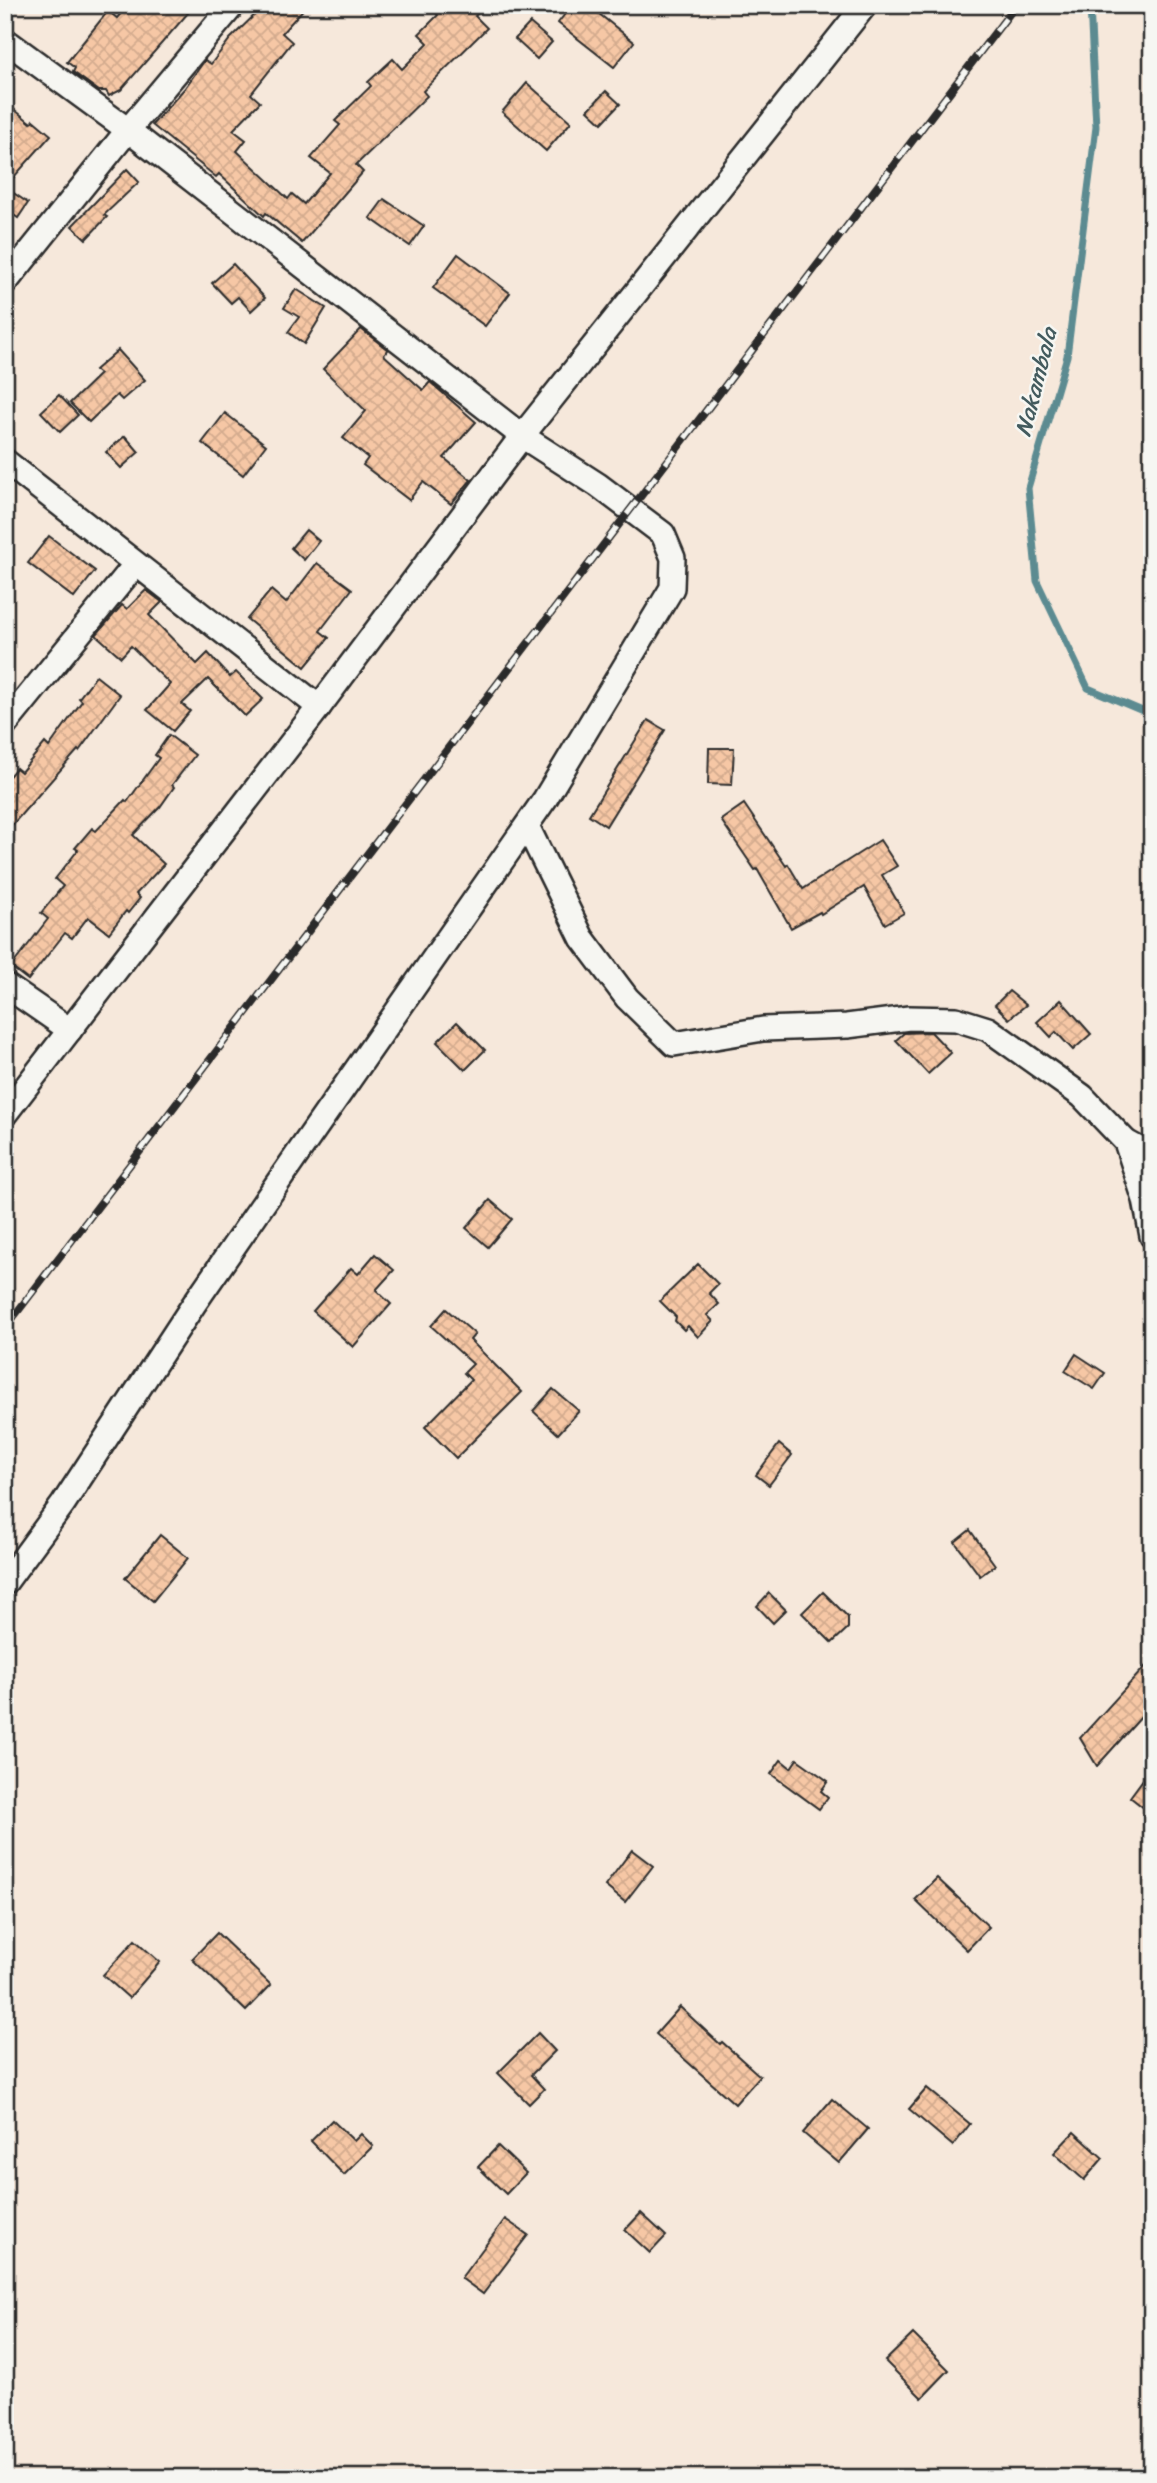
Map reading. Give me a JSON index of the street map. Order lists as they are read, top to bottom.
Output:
{
  "water": ["Nakambala"]
}
